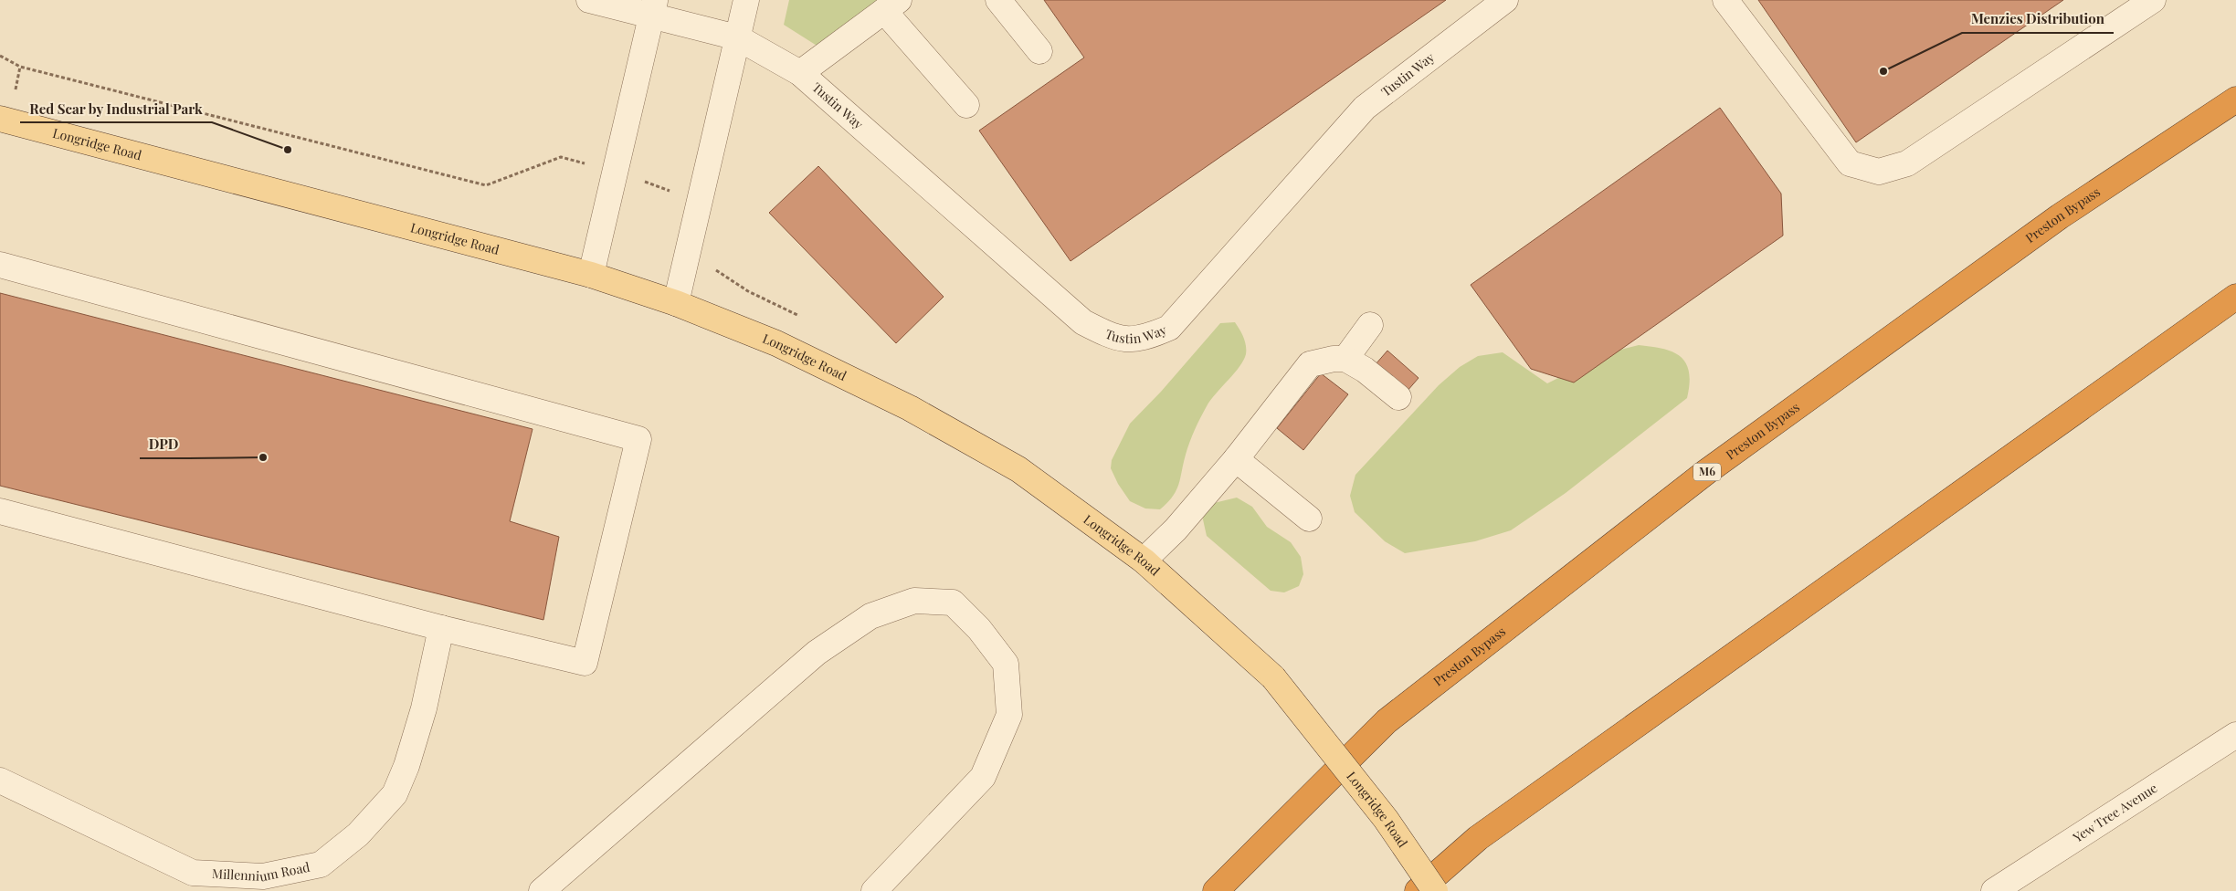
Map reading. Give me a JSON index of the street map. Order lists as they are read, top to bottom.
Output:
{
  "streets": {
    "highway": ["Preston Bypass", "M6"],
    "main road": ["Longridge Road"],
    "street": ["Tustin Way", "Yew Tree Avenue", "Millennium Road"]
  },
  "places": ["Menzies Distribution", "Red Scar by Industrial Park", "DPD"]
}
